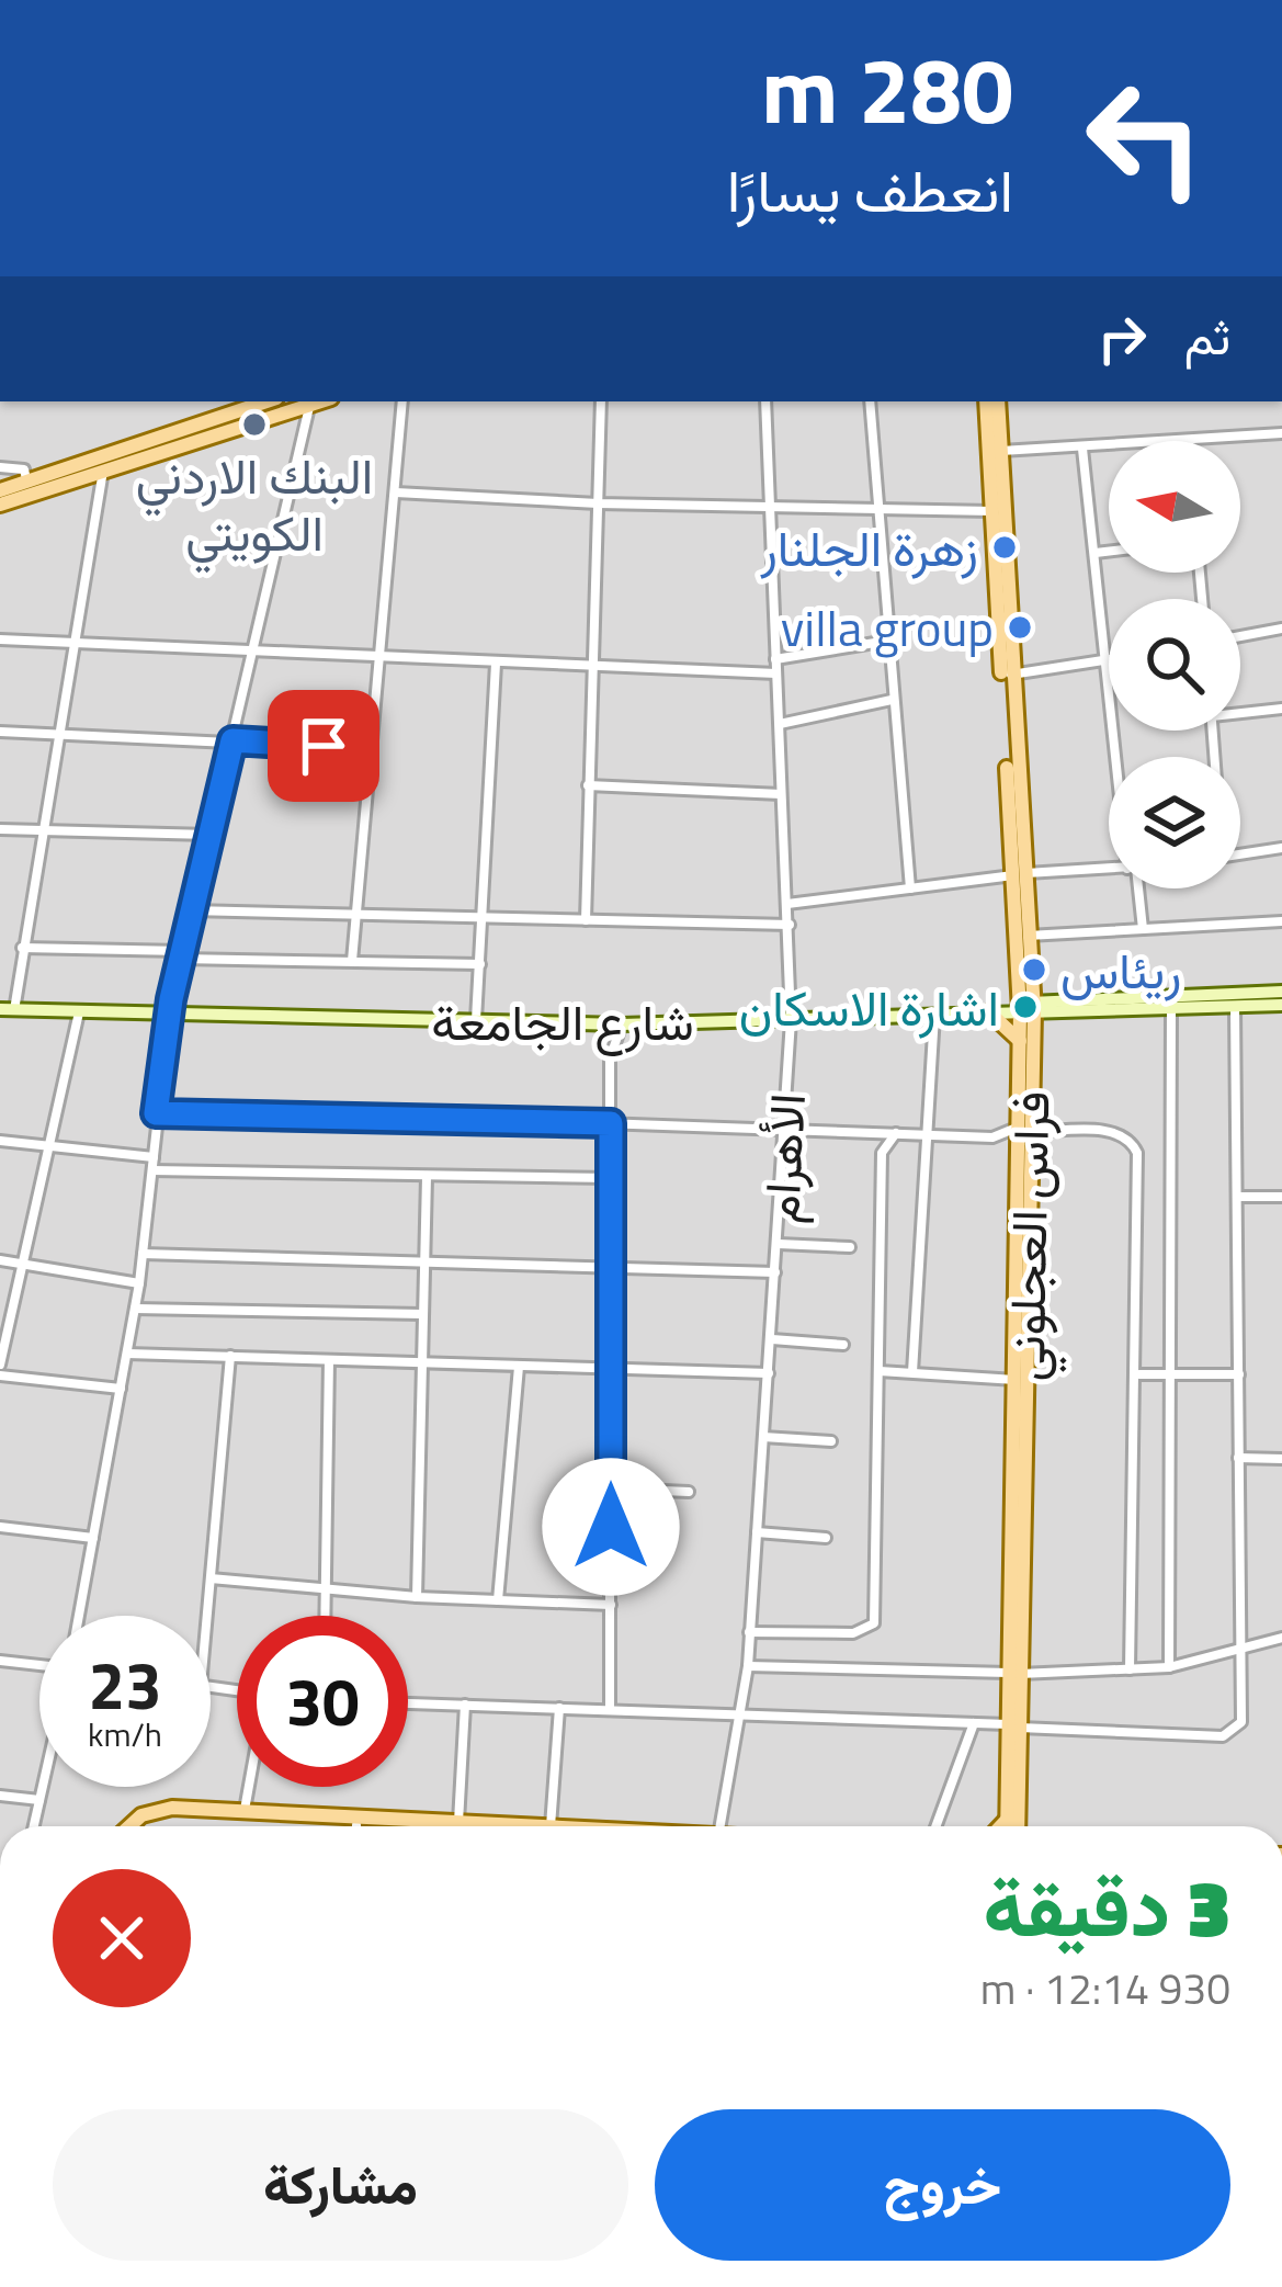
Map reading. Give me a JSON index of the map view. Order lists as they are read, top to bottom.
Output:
{
  "streets": {
    "main road": ["شارع الجامعة", "فراس العجلوني"],
    "street": ["الأهرام"]
  },
  "crossings": [
    ["شارع الجامعة", "الأهرام"],
    ["شارع الجامعة", "فراس العجلوني"]
  ],
  "places": [
    "البنك الاردني الكويتي",
    "زهرة الجلنار",
    "villa group",
    "ريئاس",
    "اشارة الاسكان"
  ],
  "north": "left",
  "page": {
    "turn": ["280 m", "انعطف يسارًا"],
    "then": "ثم",
    "speed": "23 km/h",
    "limit": "30",
    "heading": ["3 دقيقة", "930 m · 12:14"],
    "buttons": ["خروج", "مشاركة"]
  }
}
